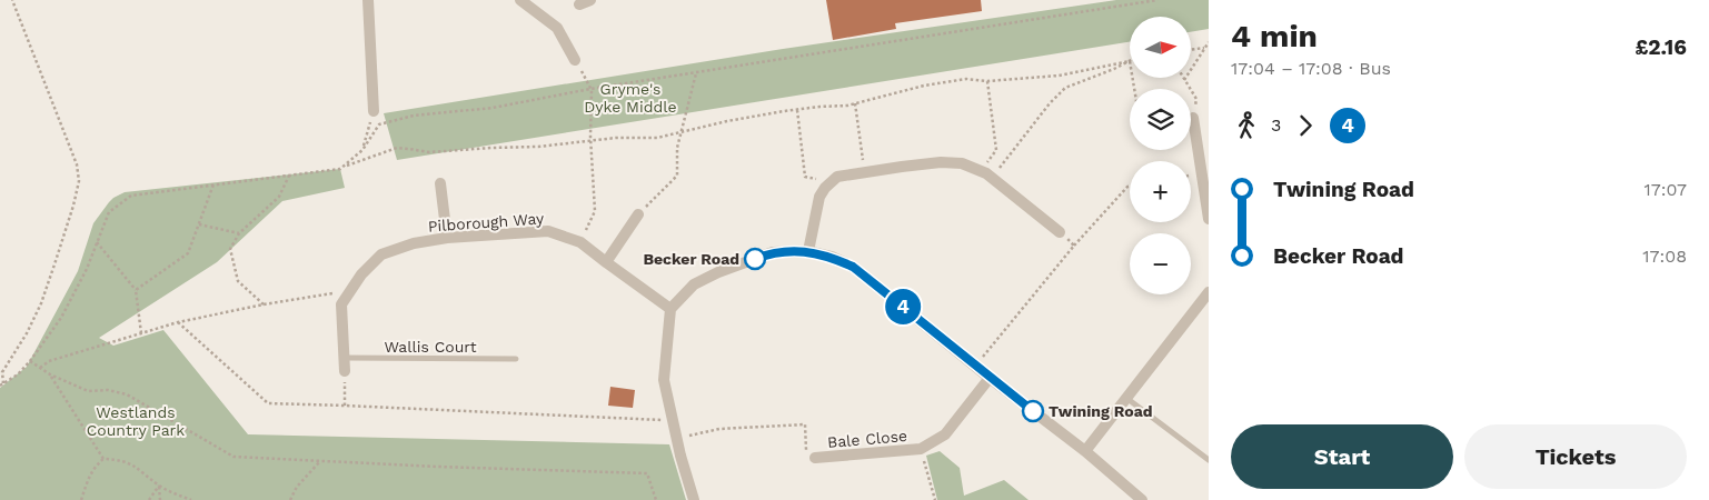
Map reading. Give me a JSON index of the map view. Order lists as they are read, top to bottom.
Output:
{
  "streets": {
    "street": ["Pilborough Way", "Bale Close"],
    "lane": ["Wallis Court"]
  },
  "crossings": [
    ["Pilborough Way", "Wallis Court"]
  ],
  "parks": ["Gryme's Dyke Middle", "Westlands Country Park"],
  "places": ["Becker Road", "Twining Road"],
  "lines": ["bus line 4"],
  "north": "right",
  "page": {
    "on_map": "4",
    "heading": ["4 min", "17:04 – 17:08 · Bus", "£2.16"],
    "map_buttons": ["+", "−"],
    "legs": ["3", "4"],
    "list": [
      {
        "name": "Twining Road",
        "value": "17:07"
      },
      {
        "name": "Becker Road",
        "value": "17:08"
      }
    ],
    "buttons": ["Start", "Tickets"]
  }
}
